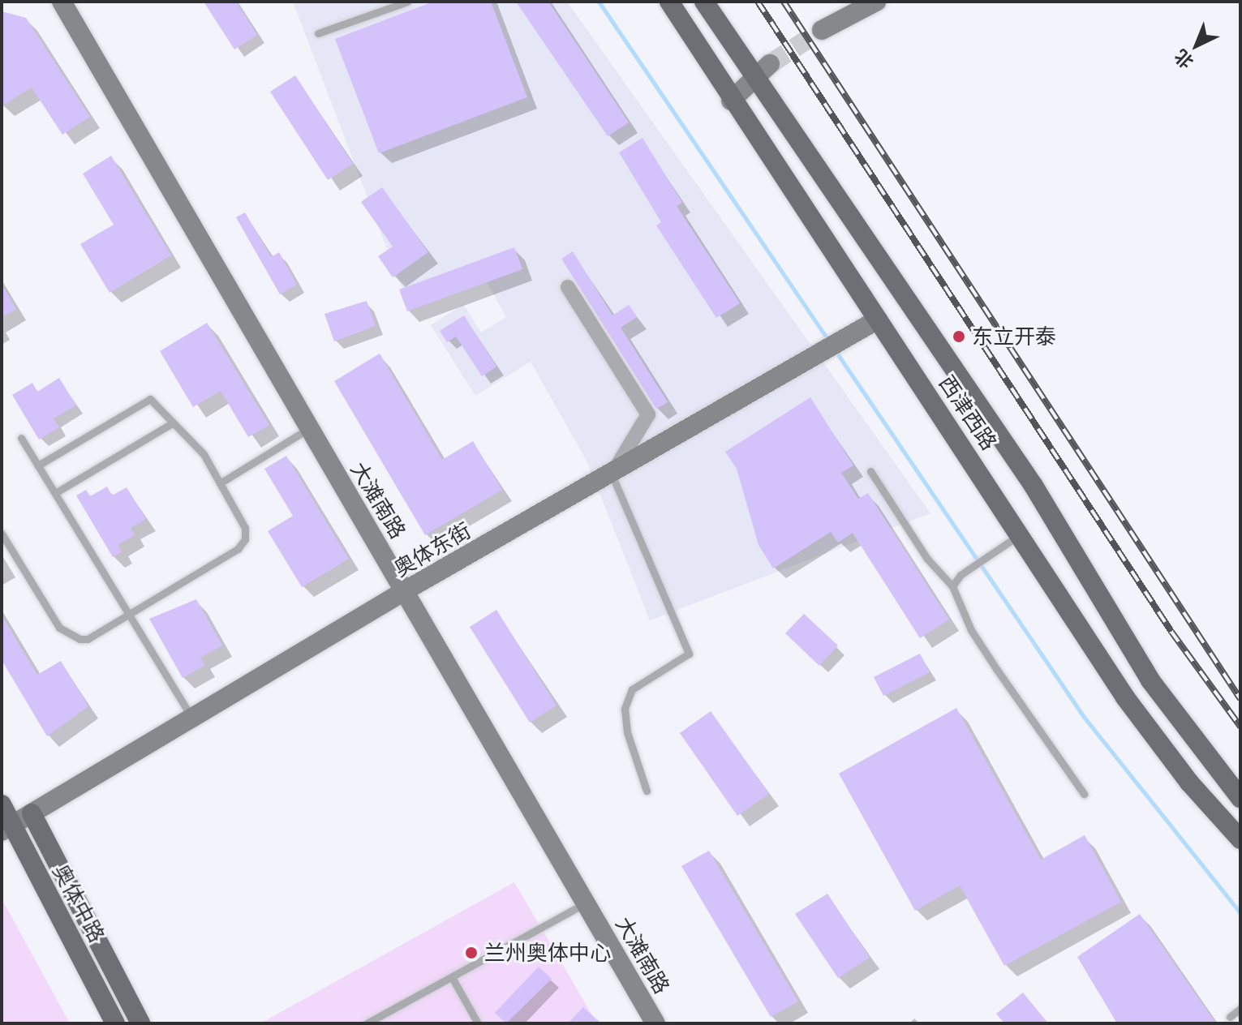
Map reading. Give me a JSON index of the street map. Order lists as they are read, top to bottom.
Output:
{
  "streets": {
    "main road": ["西津西路", "奥体中路"],
    "street": ["大滩南路", "奥体东街"]
  },
  "crossings": [
    ["西津西路", "奥体东街"],
    ["大滩南路", "奥体东街"],
    ["奥体东街", "奥体中路"]
  ],
  "places": ["东立开泰", "兰州奥体中心"],
  "north": "bottom left"
}
